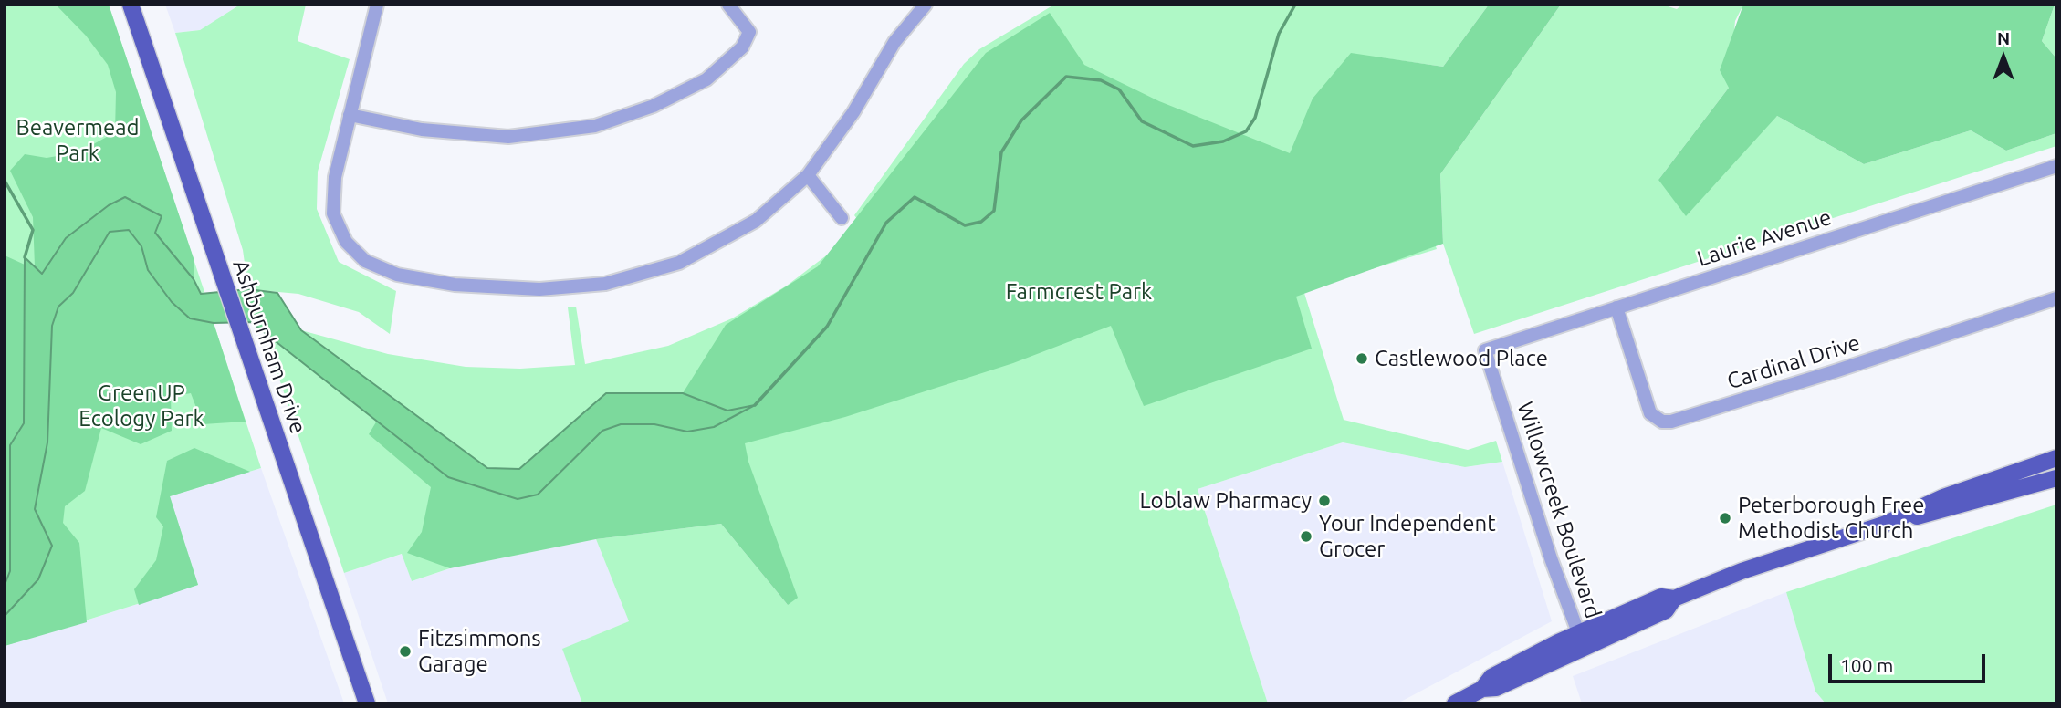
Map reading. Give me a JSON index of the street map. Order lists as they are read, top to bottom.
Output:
{
  "streets": {
    "main road": ["Ashburnham Drive"],
    "street": ["Laurie Avenue", "Cardinal Drive", "Willowcreek Boulevard"]
  },
  "crossings": [
    ["Laurie Avenue", "Cardinal Drive"],
    ["Laurie Avenue", "Willowcreek Boulevard"]
  ],
  "parks": ["Beavermead Park", "Farmcrest Park", "GreenUP Ecology Park"],
  "places": [
    "Castlewood Place",
    "Loblaw Pharmacy",
    "Peterborough Free Methodist Church",
    "Your Independent Grocer",
    "Fitzsimmons Garage"
  ],
  "scale_bar": "100 m",
  "north": "top"
}
